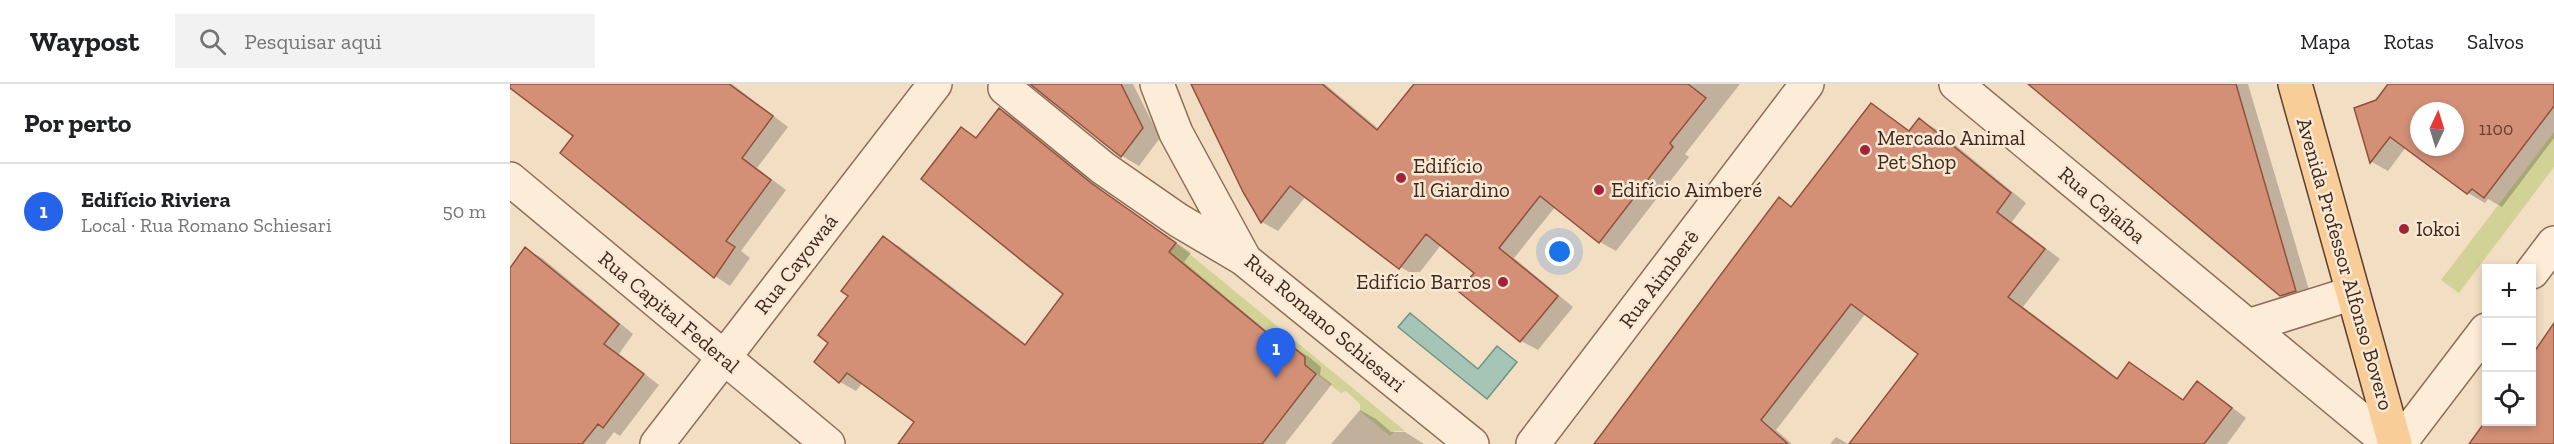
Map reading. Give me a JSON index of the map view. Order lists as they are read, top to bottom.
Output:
{
  "streets": {
    "main road": ["Avenida Professor Alfonso Bovero"],
    "street": [
      "Rua Cajaíba",
      "Rua Cayowaá",
      "Rua Aimberê",
      "Rua Capital Federal",
      "Rua Romano Schiesari"
    ]
  },
  "crossings": [
    ["Rua Cajaíba", "Avenida Professor Alfonso Bovero"],
    ["Rua Cayowaá", "Rua Capital Federal"]
  ],
  "places": [
    "Mercado Animal Pet Shop",
    "Edifício Il Giardino",
    "Edifício Aimberé",
    "Iokoi",
    "Edifício Barros"
  ],
  "house_numbers": ["1100"],
  "north": "top",
  "page": {
    "header": "Waypost",
    "search": "Pesquisar aqui",
    "nav": ["Mapa", "Rotas", "Salvos"],
    "heading": "Por perto",
    "list": [
      {
        "mark": "1",
        "name": "Edifício Riviera",
        "note": "Local · Rua Romano Schiesari",
        "value": "50 m"
      }
    ],
    "map_buttons": ["+", "−"],
    "pins": "1"
  }
}
